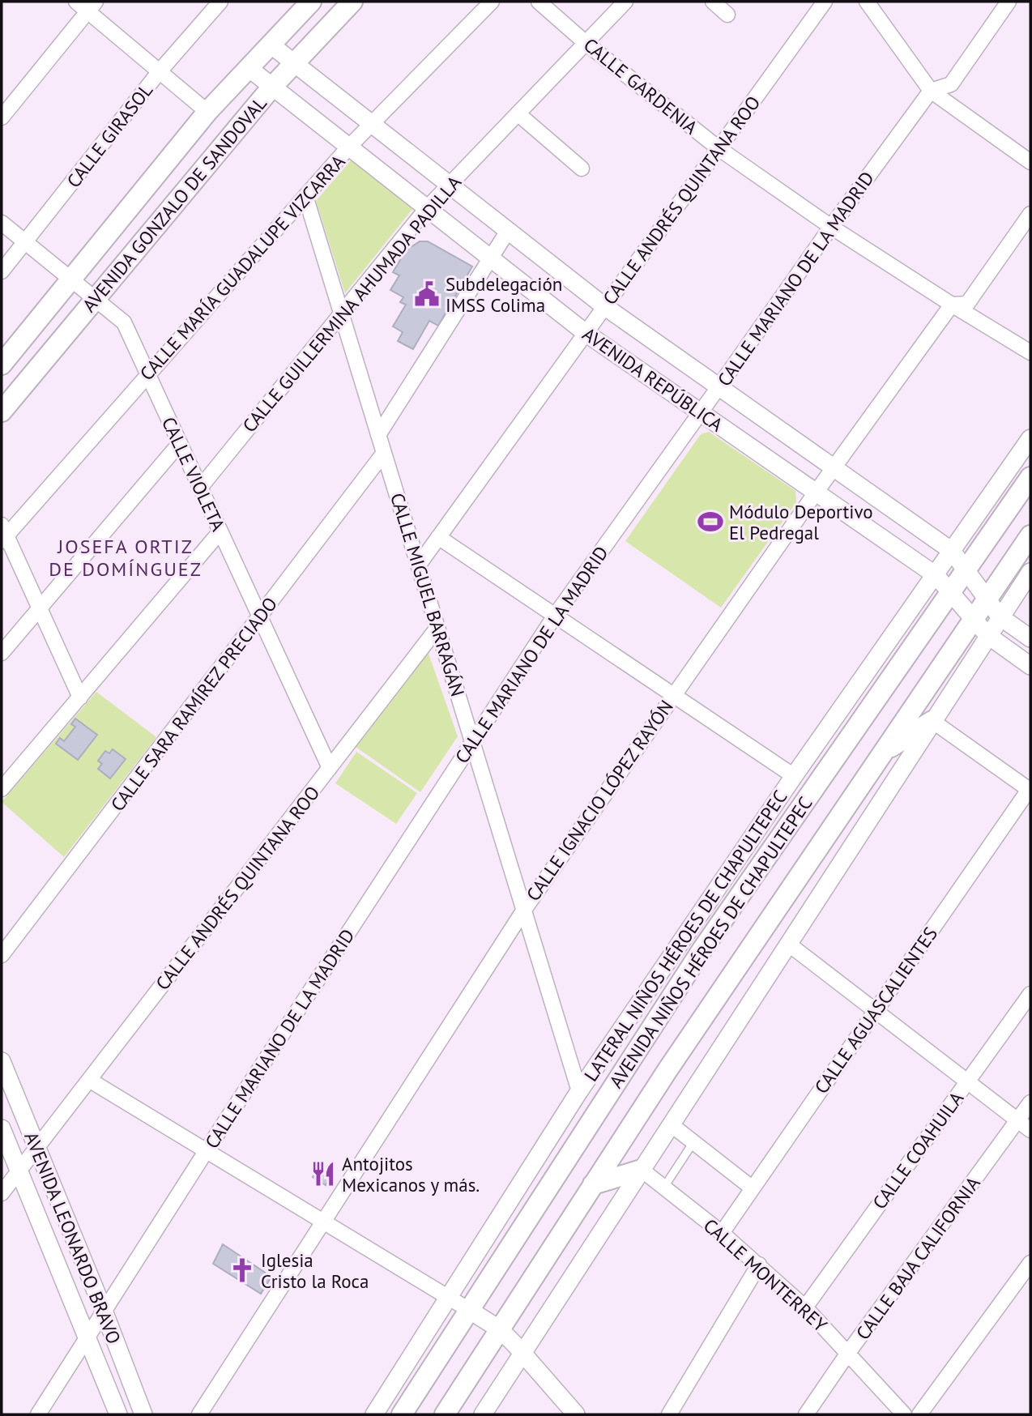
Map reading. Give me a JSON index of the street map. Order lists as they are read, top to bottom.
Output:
{
  "streets": {
    "main road": ["AVENIDA GONZALO DE SANDOVAL", "AVENIDA NIÑOS HÉROES DE CHAPULTEPEC"],
    "street": [
      "CALLE GARDENIA",
      "CALLE GIRASOL",
      "CALLE ANDRÉS QUINTANA ROO",
      "CALLE MARÍA GUADALUPE VIZCARRA",
      "CALLE MARIANO DE LA MADRID",
      "CALLE GUILLERMINA AHUMADA PADILLA",
      "AVENIDA REPÚBLICA",
      "CALLE VIOLETA",
      "CALLE MIGUEL BARRAGÁN",
      "CALLE SARA RAMÍREZ PRECIADO",
      "CALLE IGNACIO LÓPEZ RAYÓN",
      "LATERAL NIÑOS HÉROES DE CHAPULTEPEC",
      "CALLE AGUASCALIENTES",
      "CALLE COAHUILA",
      "AVENIDA LEONARDO BRAVO",
      "CALLE BAJA CALIFORNIA",
      "CALLE MONTERREY"
    ]
  },
  "crossings": [
    ["CALLE GARDENIA", "CALLE ANDRÉS QUINTANA ROO"],
    ["CALLE GARDENIA", "CALLE MARIANO DE LA MADRID"],
    ["CALLE GARDENIA", "CALLE GUILLERMINA AHUMADA PADILLA"],
    ["CALLE GARDENIA", "CALLE IGNACIO LÓPEZ RAYÓN"],
    ["CALLE GIRASOL", "CALLE VIOLETA"],
    ["CALLE ANDRÉS QUINTANA ROO", "AVENIDA REPÚBLICA"],
    ["CALLE ANDRÉS QUINTANA ROO", "CALLE VIOLETA"],
    ["CALLE ANDRÉS QUINTANA ROO", "CALLE MIGUEL BARRAGÁN"],
    ["CALLE ANDRÉS QUINTANA ROO", "AVENIDA LEONARDO BRAVO"],
    ["AVENIDA GONZALO DE SANDOVAL", "AVENIDA REPÚBLICA"],
    ["AVENIDA GONZALO DE SANDOVAL", "CALLE VIOLETA"],
    ["CALLE MARÍA GUADALUPE VIZCARRA", "AVENIDA REPÚBLICA"],
    ["CALLE MARÍA GUADALUPE VIZCARRA", "CALLE VIOLETA"],
    ["CALLE MARÍA GUADALUPE VIZCARRA", "CALLE MIGUEL BARRAGÁN"],
    ["CALLE MARIANO DE LA MADRID", "AVENIDA REPÚBLICA"],
    ["CALLE MARIANO DE LA MADRID", "CALLE MIGUEL BARRAGÁN"],
    ["CALLE MARIANO DE LA MADRID", "AVENIDA LEONARDO BRAVO"],
    ["CALLE GUILLERMINA AHUMADA PADILLA", "AVENIDA REPÚBLICA"],
    ["CALLE GUILLERMINA AHUMADA PADILLA", "CALLE VIOLETA"],
    ["CALLE GUILLERMINA AHUMADA PADILLA", "CALLE MIGUEL BARRAGÁN"],
    ["AVENIDA REPÚBLICA", "CALLE IGNACIO LÓPEZ RAYÓN"],
    ["AVENIDA REPÚBLICA", "LATERAL NIÑOS HÉROES DE CHAPULTEPEC"],
    ["AVENIDA REPÚBLICA", "AVENIDA NIÑOS HÉROES DE CHAPULTEPEC"],
    ["CALLE VIOLETA", "CALLE SARA RAMÍREZ PRECIADO"],
    ["CALLE MIGUEL BARRAGÁN", "CALLE SARA RAMÍREZ PRECIADO"],
    ["CALLE MIGUEL BARRAGÁN", "CALLE IGNACIO LÓPEZ RAYÓN"],
    ["CALLE MIGUEL BARRAGÁN", "LATERAL NIÑOS HÉROES DE CHAPULTEPEC"],
    ["CALLE AGUASCALIENTES", "CALLE MONTERREY"],
    ["CALLE COAHUILA", "CALLE MONTERREY"],
    ["CALLE BAJA CALIFORNIA", "CALLE MONTERREY"]
  ],
  "districts": ["JOSEFA ORTIZ DE DOMÍNGUEZ"],
  "places": {
    "public building": ["Subdelegación IMSS Colima"],
    "sports": ["Módulo Deportivo El Pedregal"],
    "restaurant": ["Antojitos Mexicanos y más."],
    "church": ["Iglesia Cristo la Roca"]
  }
}
